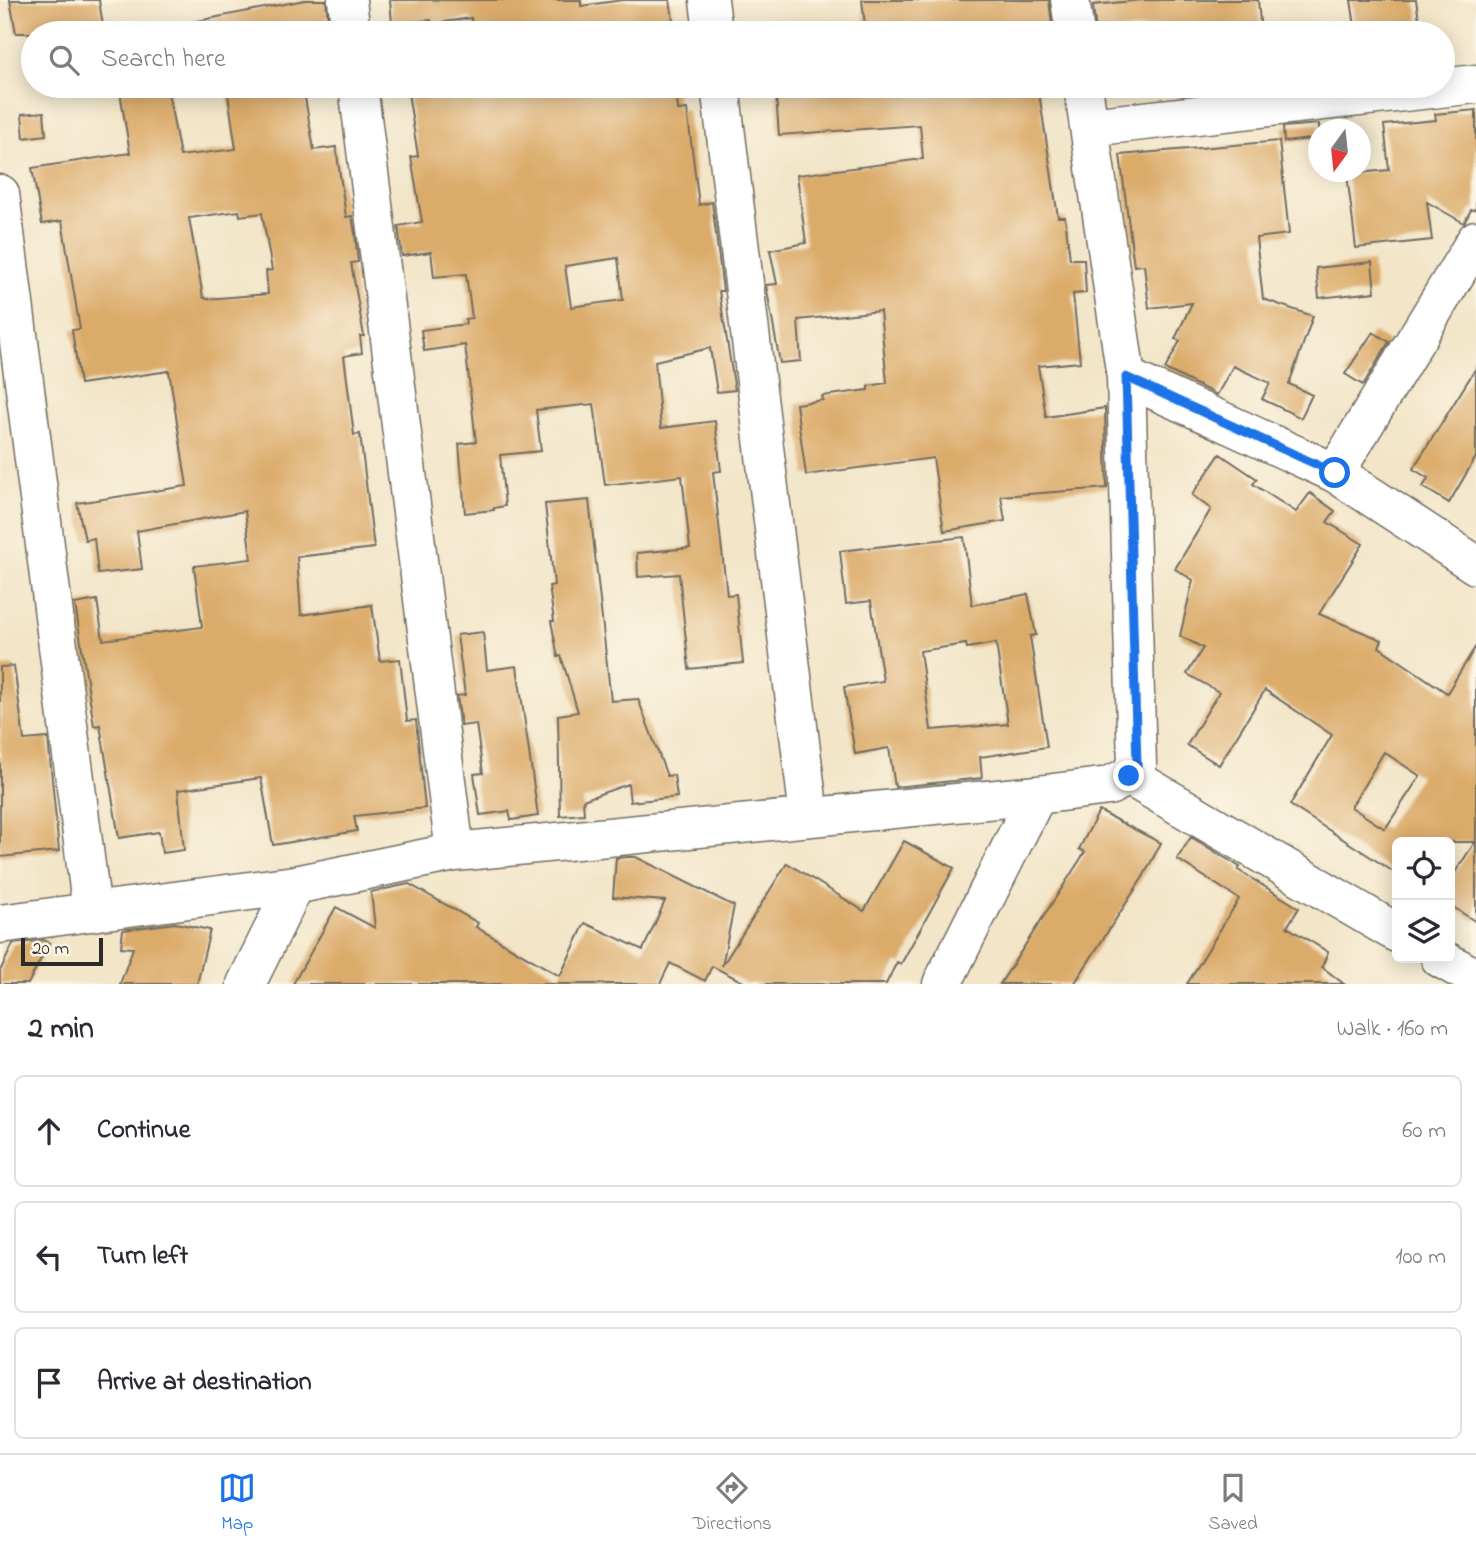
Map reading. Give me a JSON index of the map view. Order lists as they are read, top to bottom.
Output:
{
  "scale_bar": "20 m",
  "north": "bottom",
  "page": {
    "search": "Search here",
    "scale": "20 m",
    "heading": ["2 min", "Walk · 160 m"],
    "list": [
      ["Continue", "60 m"],
      ["Turn left", "100 m"],
      "Arrive at destination"
    ],
    "nav": ["Map", "Directions", "Saved"]
  }
}
